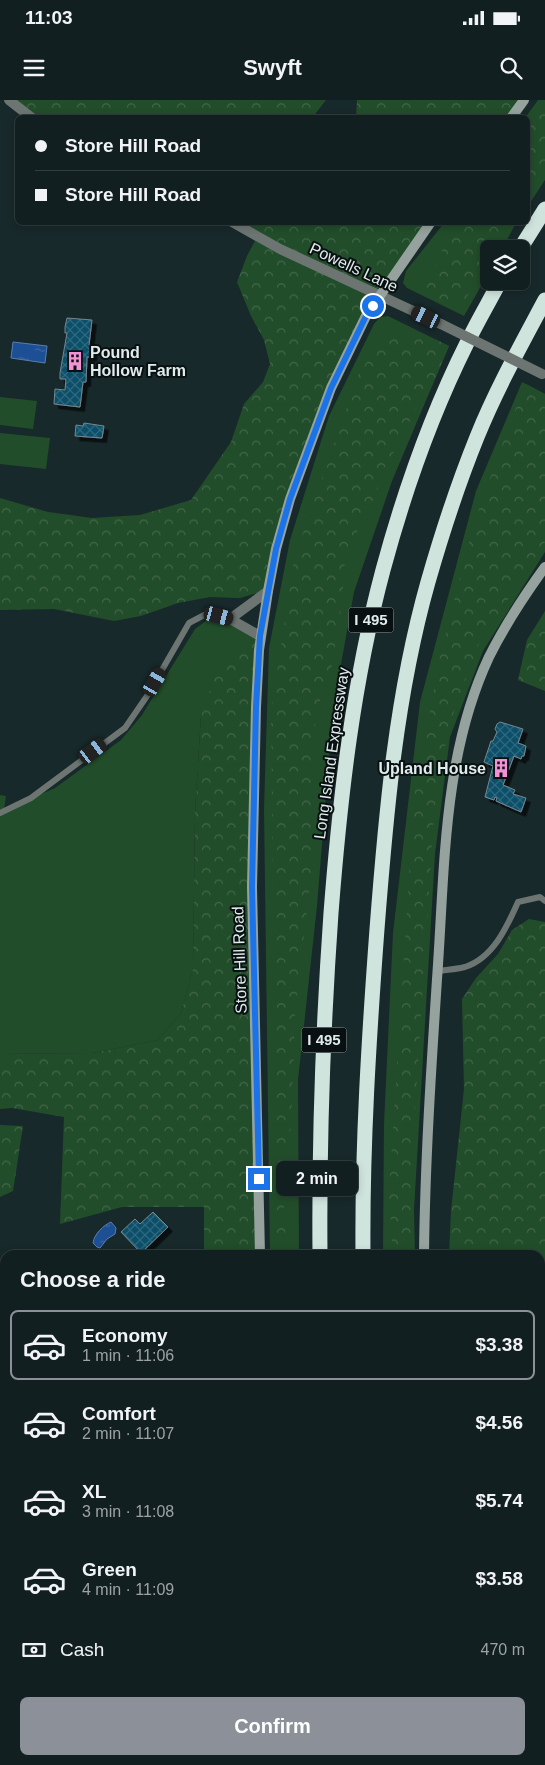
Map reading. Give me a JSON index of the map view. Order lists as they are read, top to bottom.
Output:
{
  "streets": {
    "highway": ["I 495", "Long Island Expressway"],
    "main road": ["Store Hill Road"],
    "street": ["Powells Lane"]
  },
  "crossings": [
    ["Powells Lane", "Store Hill Road"]
  ],
  "places": {
    "building": ["Pound Hollow Farm", "Upland House"]
  },
  "page": {
    "status": "11:03",
    "header": "Swyft",
    "banner": ["Store Hill Road", "Store Hill Road"],
    "bubble": "2 min",
    "heading": "Choose a ride",
    "list": [
      {
        "name": "Economy",
        "note": "1 min · 11:06",
        "value": "$3.38"
      },
      {
        "name": "Comfort",
        "note": "2 min · 11:07",
        "value": "$4.56"
      },
      {
        "name": "XL",
        "note": "3 min · 11:08",
        "value": "$5.74"
      },
      {
        "name": "Green",
        "note": "4 min · 11:09",
        "value": "$3.58"
      }
    ],
    "pay": ["Cash", "470 m"],
    "buttons": "Confirm"
  }
}
